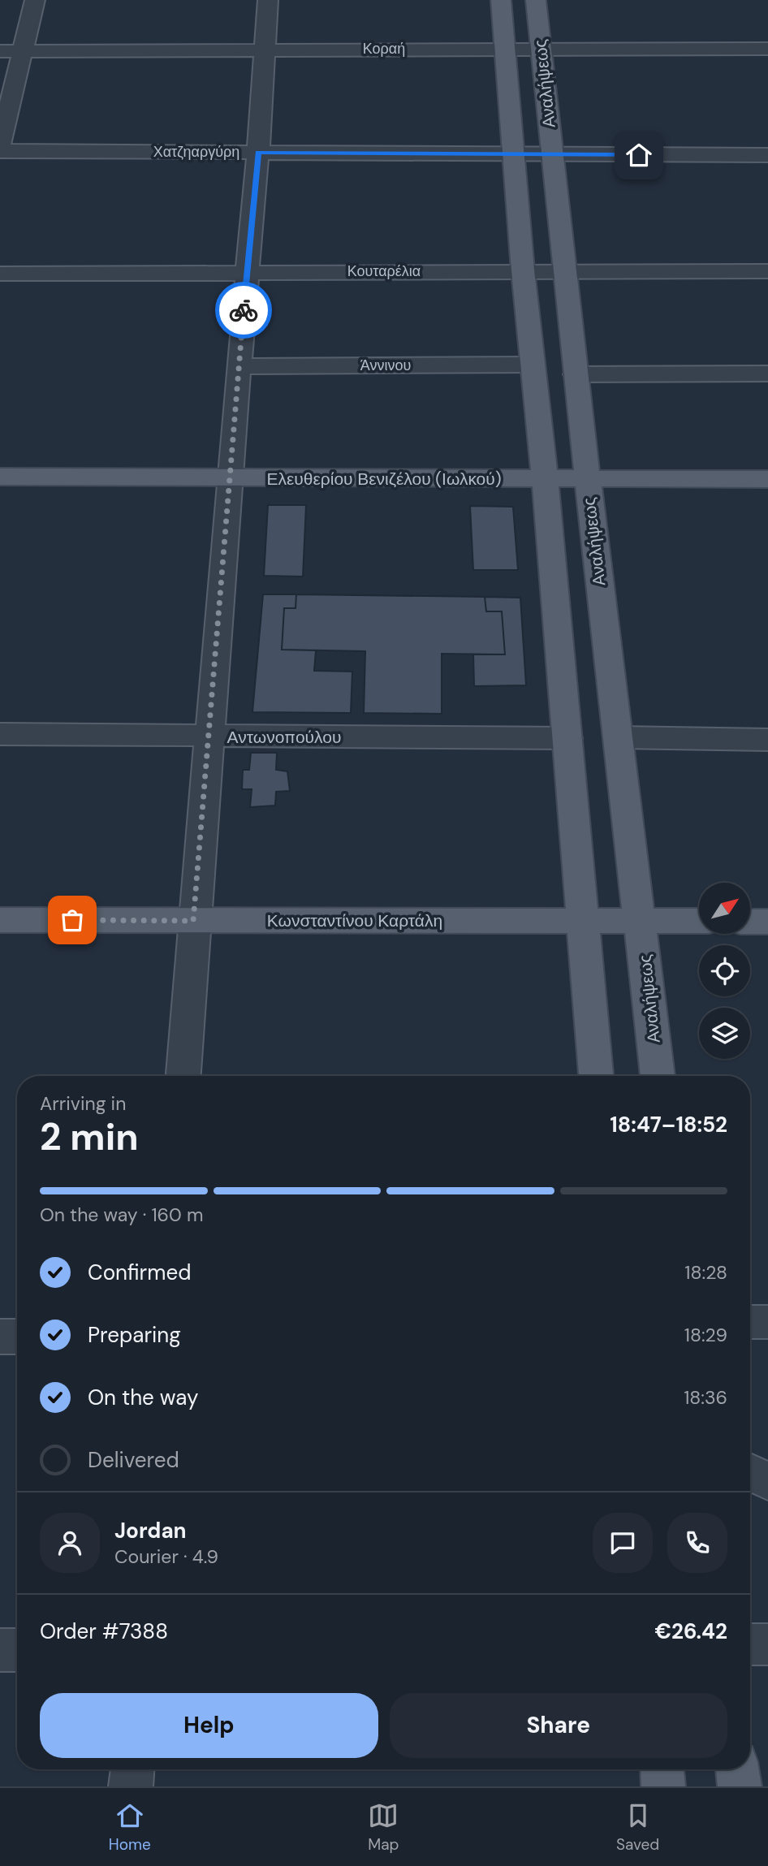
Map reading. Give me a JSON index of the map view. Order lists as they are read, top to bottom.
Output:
{
  "streets": {
    "main road": ["Αναλήψεως", "Ελευθερίου Βενιζέλου (Ιωλκού)", "Κωνσταντίνου Καρτάλη"],
    "street": [
      "Κοραή",
      "Χατζηαργύρη",
      "Κουταρέλια",
      "Άννινου",
      "Αντωνοπούλου"
    ]
  },
  "crossings": [
    ["Κοραή", "Αναλήψεως"],
    ["Αναλήψεως", "Χατζηαργύρη"],
    ["Αναλήψεως", "Κουταρέλια"],
    ["Αναλήψεως", "Άννινου"],
    ["Αναλήψεως", "Ελευθερίου Βενιζέλου (Ιωλκού)"],
    ["Αναλήψεως", "Αντωνοπούλου"],
    ["Αναλήψεως", "Κωνσταντίνου Καρτάλη"]
  ],
  "north": "top right",
  "page": {
    "heading": ["2 min", "Arriving in", "18:47–18:52"],
    "panel": [
      "Jordan",
      "Courier · 4.9",
      "Order #7388",
      "€26.42"
    ],
    "bar": "On the way · 160 m",
    "list": [
      ["Confirmed", "18:28"],
      ["Preparing", "18:29"],
      ["On the way", "18:36"],
      "Delivered"
    ],
    "buttons": ["Help", "Share"],
    "tabs": ["Home", "Map", "Saved"]
  }
}
